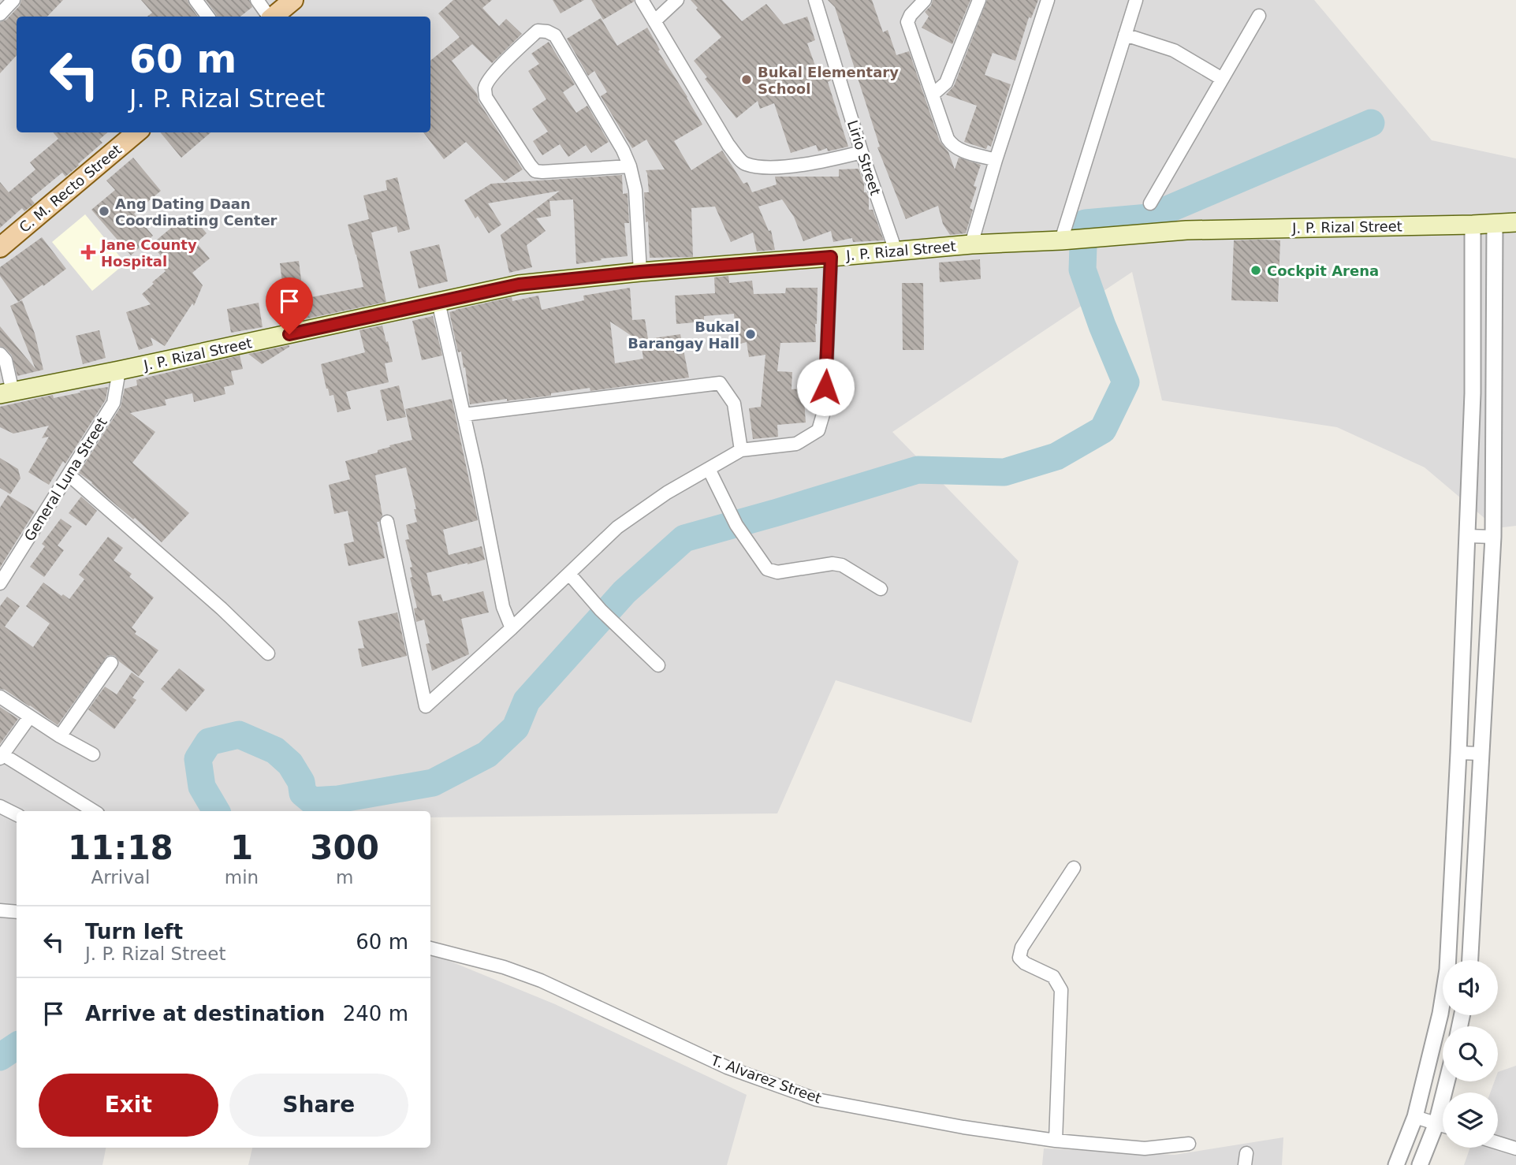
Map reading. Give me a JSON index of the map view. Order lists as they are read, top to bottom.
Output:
{
  "streets": {
    "main road": ["C. M. Recto Street", "J. P. Rizal Street"],
    "street": ["Lirio Street", "General Luna Street", "T. Alvarez Street"]
  },
  "crossings": [
    ["Lirio Street", "J. P. Rizal Street"],
    ["J. P. Rizal Street", "General Luna Street"]
  ],
  "places": {
    "other": [
      "Bukal Elementary School",
      "Ang Dating Daan Coordinating Center",
      "Cockpit Arena",
      "Bukal Barangay Hall"
    ],
    "health": ["Jane County Hospital"]
  },
  "page": {
    "turn": ["60 m", "J. P. Rizal Street"],
    "eta": [
      "11:18",
      "Arrival",
      "1",
      "min",
      "300",
      "m"
    ],
    "list": [
      {
        "name": "Turn left",
        "note": "J. P. Rizal Street",
        "value": "60 m"
      },
      {
        "name": "Arrive at destination",
        "value": "240 m"
      }
    ],
    "buttons": ["Exit", "Share"]
  }
}
